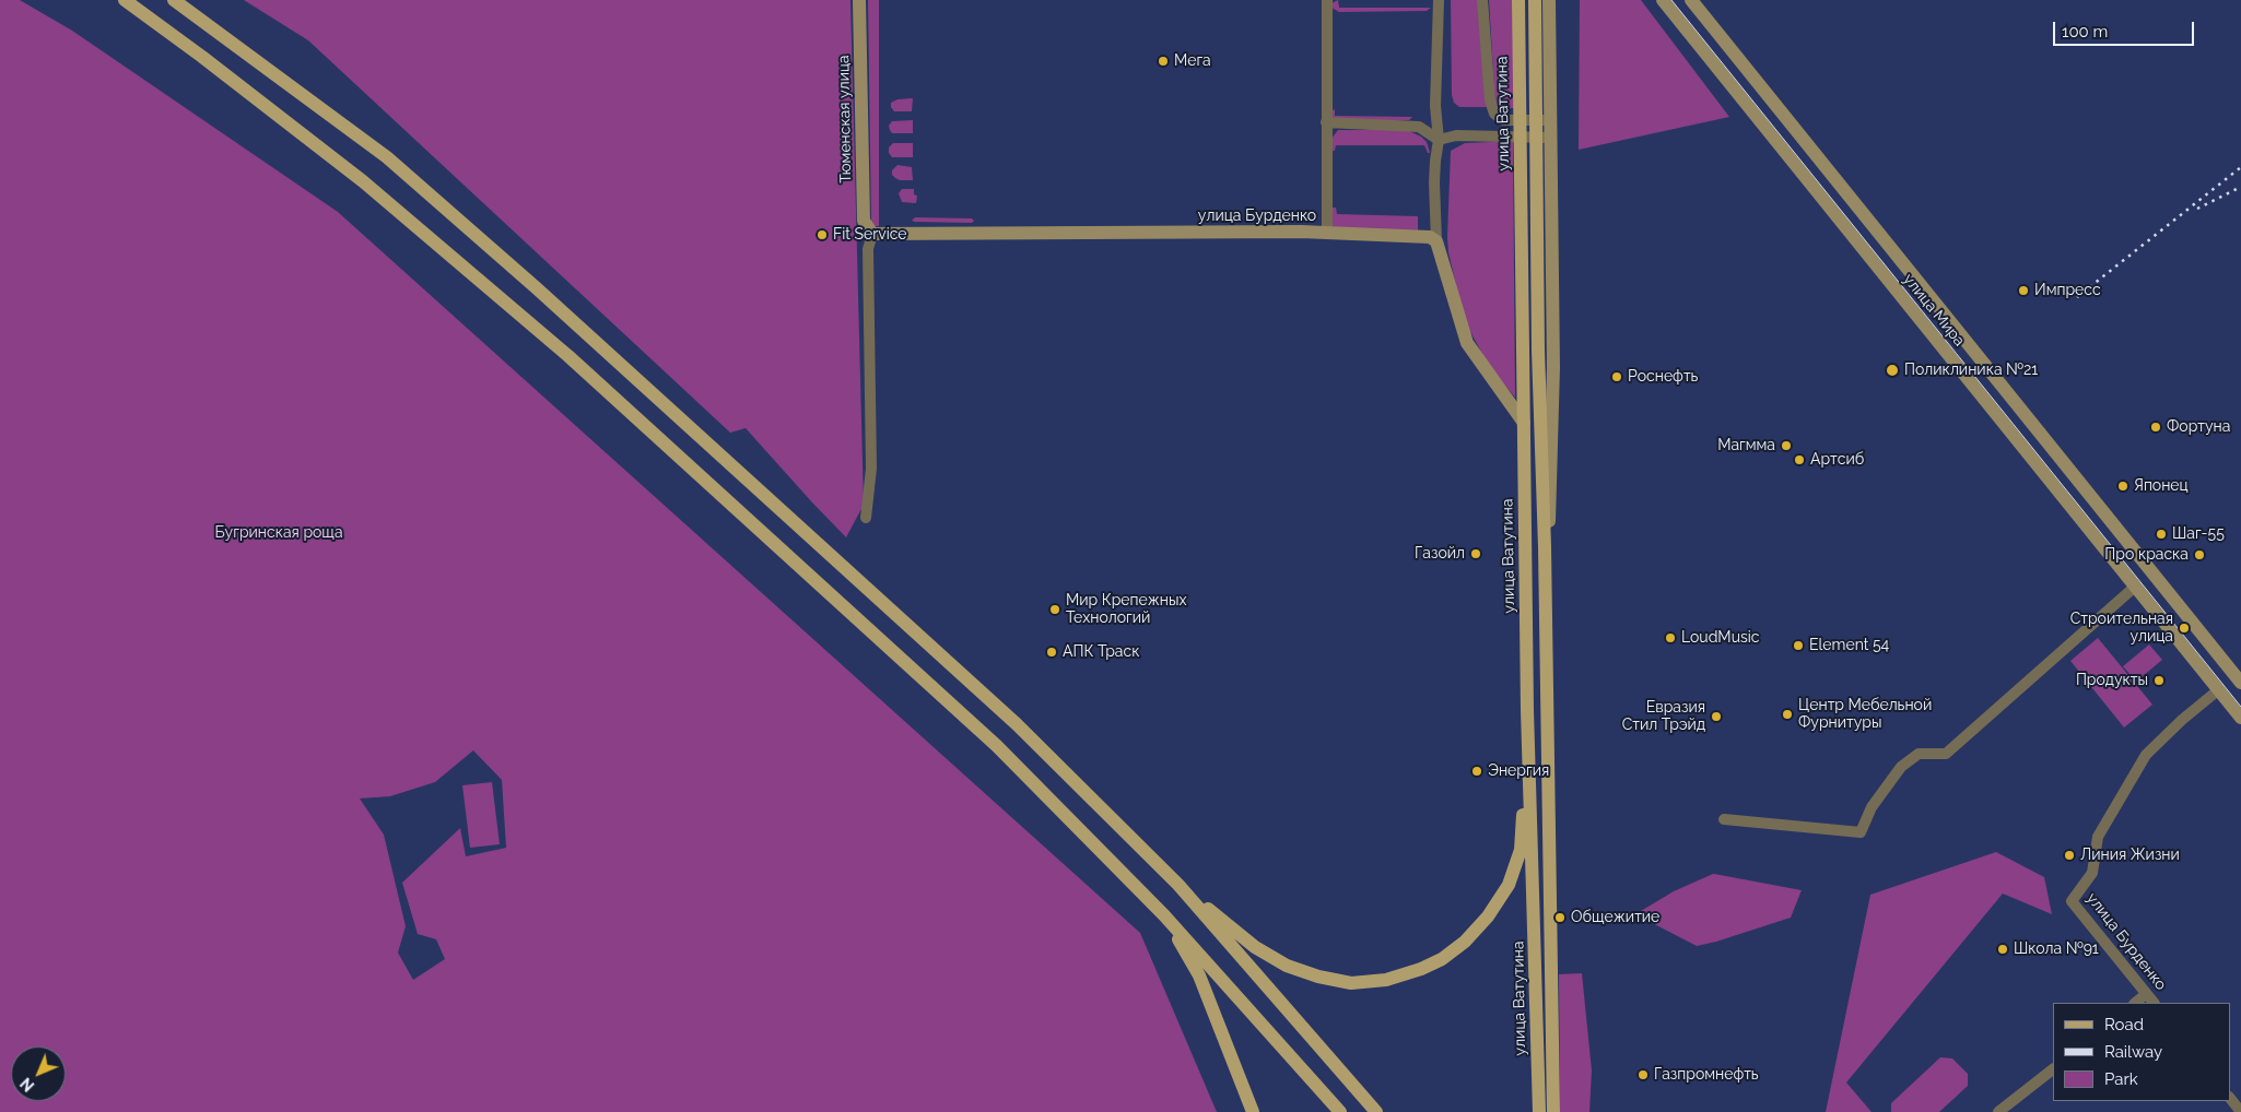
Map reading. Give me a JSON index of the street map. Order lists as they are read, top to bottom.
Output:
{
  "streets": {
    "main road": ["улица Ватутина"],
    "street": ["Тюменская улица", "улица Бурденко", "улица Мира"]
  },
  "crossings": [
    ["Тюменская улица", "улица Бурденко"],
    ["улица Бурденко", "улица Мира"]
  ],
  "parks": ["Бугринская роща"],
  "places": [
    "Мега",
    "Fit Service",
    "Импресс",
    "Поликлиника №21",
    "Роснефть",
    "Фортуна",
    "Магмма",
    "Артсиб",
    "Японец",
    "Шаг-55",
    "Газойл",
    "Про краска",
    "Мир Крепежных Технологий",
    "Строительная улица",
    "LoudMusic",
    "Element 54",
    "АПК Траск",
    "Продукты",
    "Центр Мебельной Фурнитуры",
    "Евразия Стил Трэйд",
    "Энергия",
    "Линия Жизни",
    "Общежитие",
    "Школа №91",
    "Газпромнефть"
  ],
  "legend": ["Road", "Railway", "Park"],
  "scale_bar": "100 m",
  "north": "bottom left"
}
